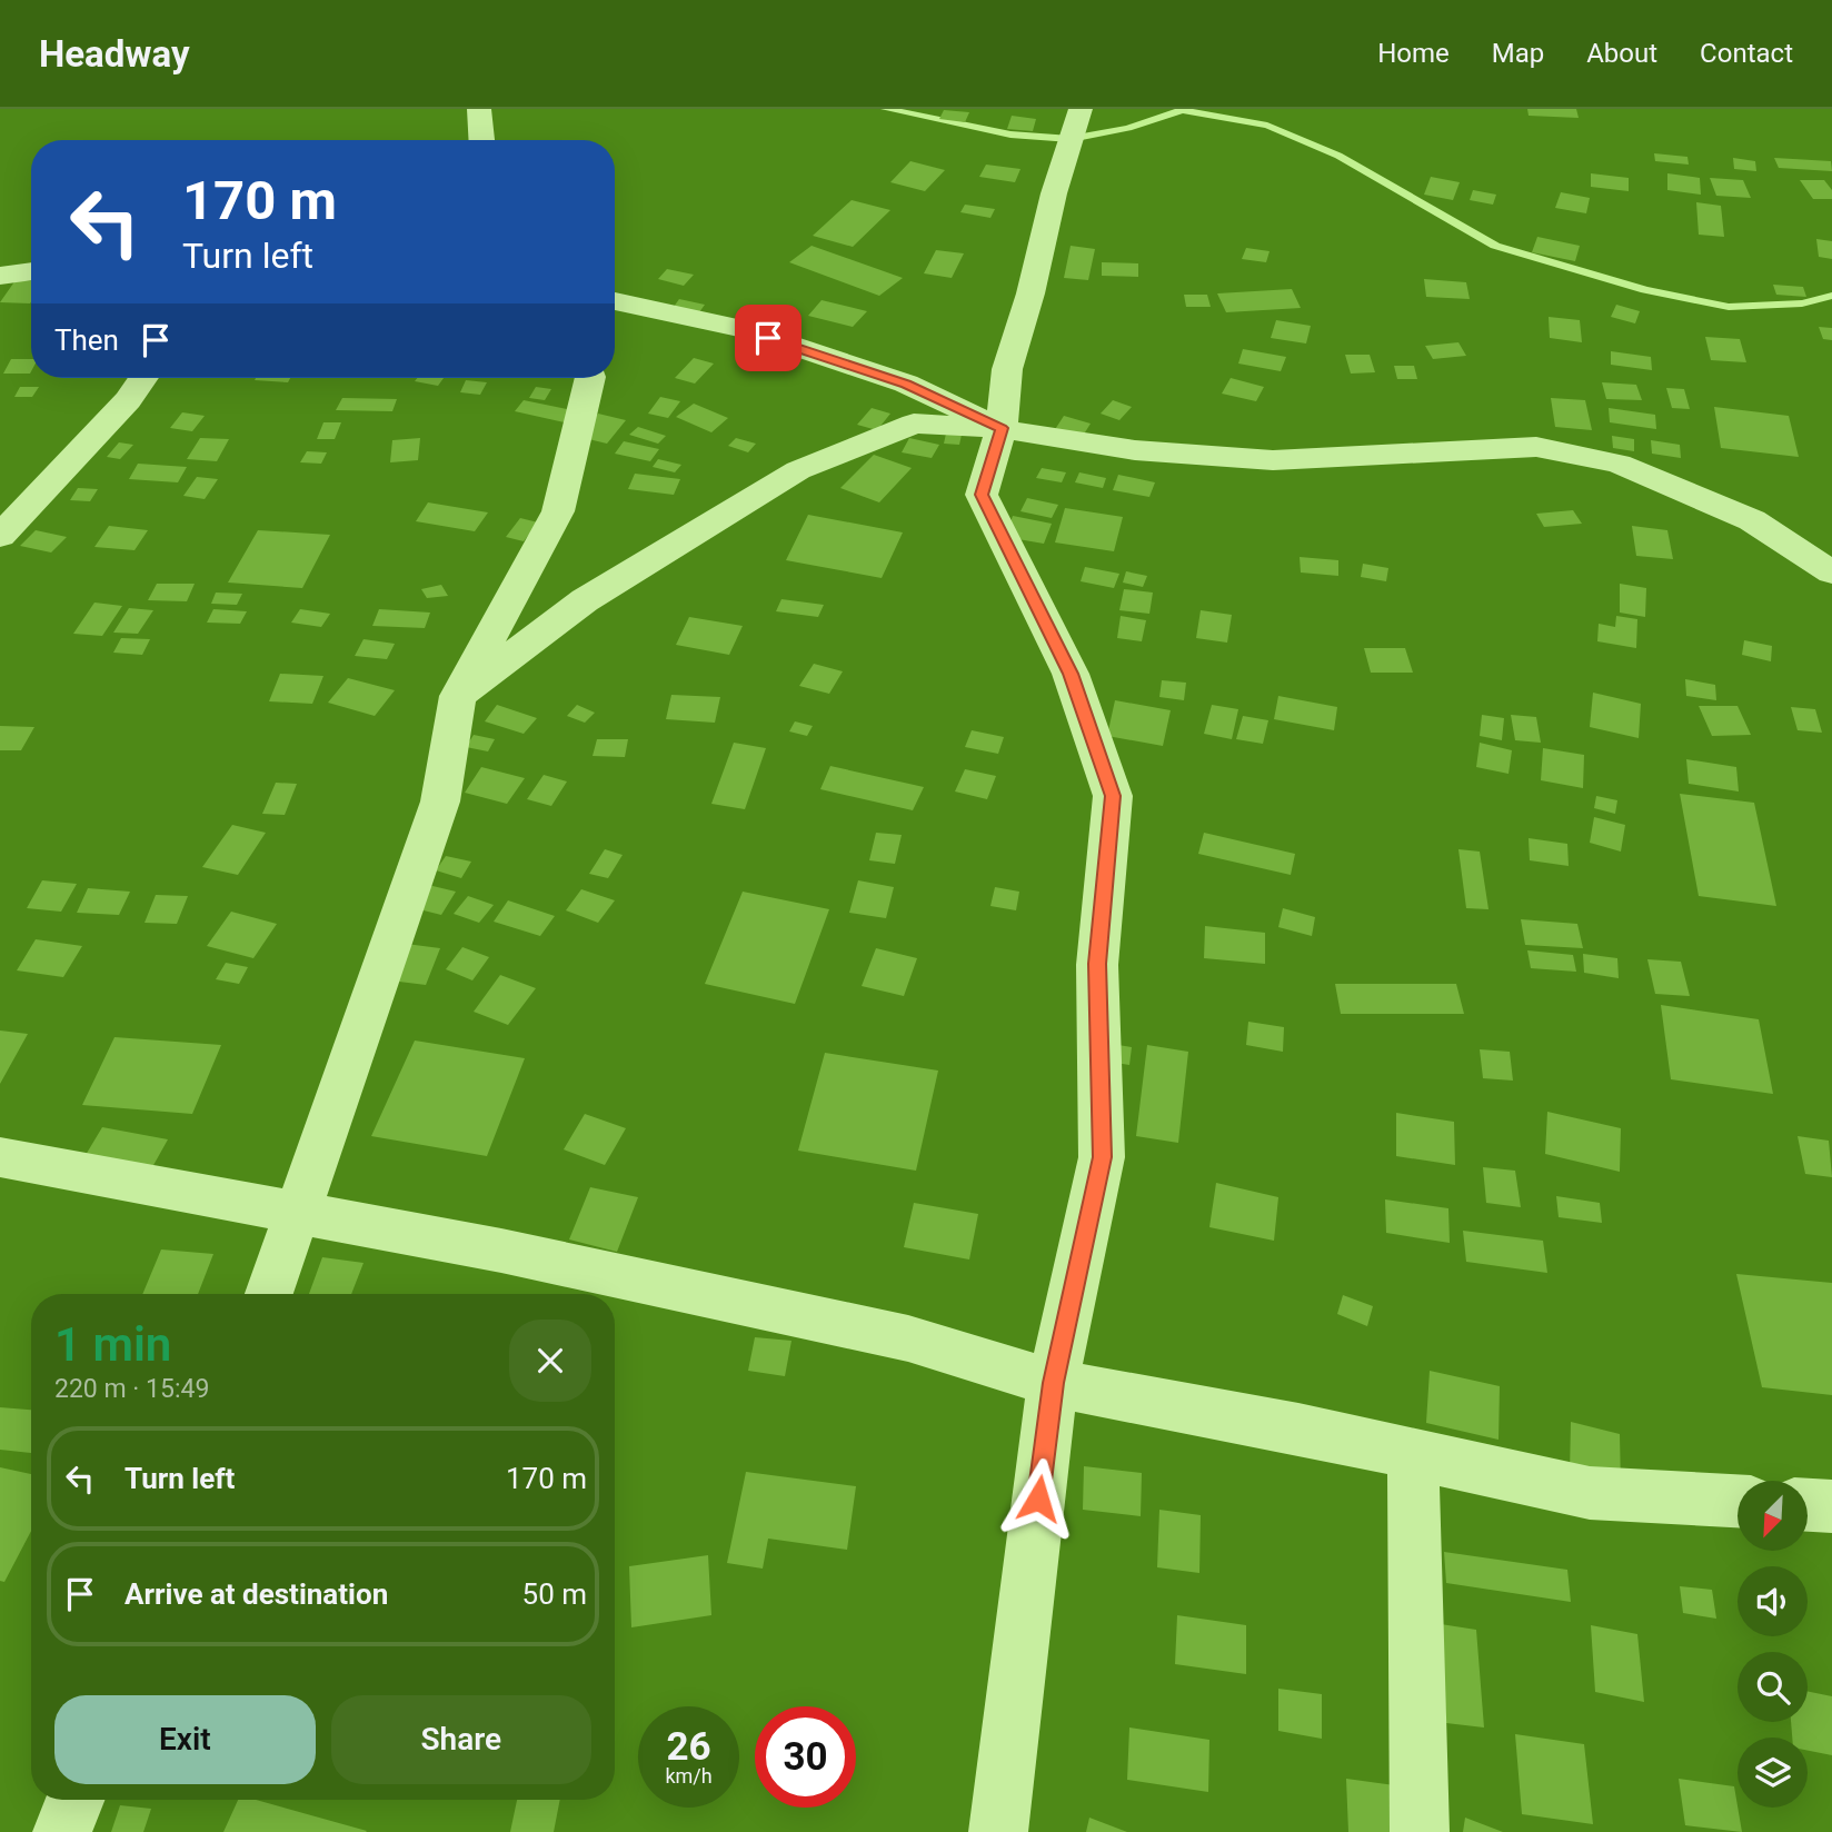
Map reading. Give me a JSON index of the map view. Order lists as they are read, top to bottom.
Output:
{
  "north": "bottom left",
  "page": {
    "header": "Headway",
    "nav": [
      "Home",
      "Map",
      "About",
      "Contact"
    ],
    "turn": ["170 m", "Turn left"],
    "then": "Then",
    "heading": ["1 min", "220 m · 15:49"],
    "list": [
      {
        "name": "Turn left",
        "value": "170 m"
      },
      {
        "name": "Arrive at destination",
        "value": "50 m"
      }
    ],
    "buttons": ["Exit", "Share"],
    "speed": "26 km/h",
    "limit": "30"
  }
}
